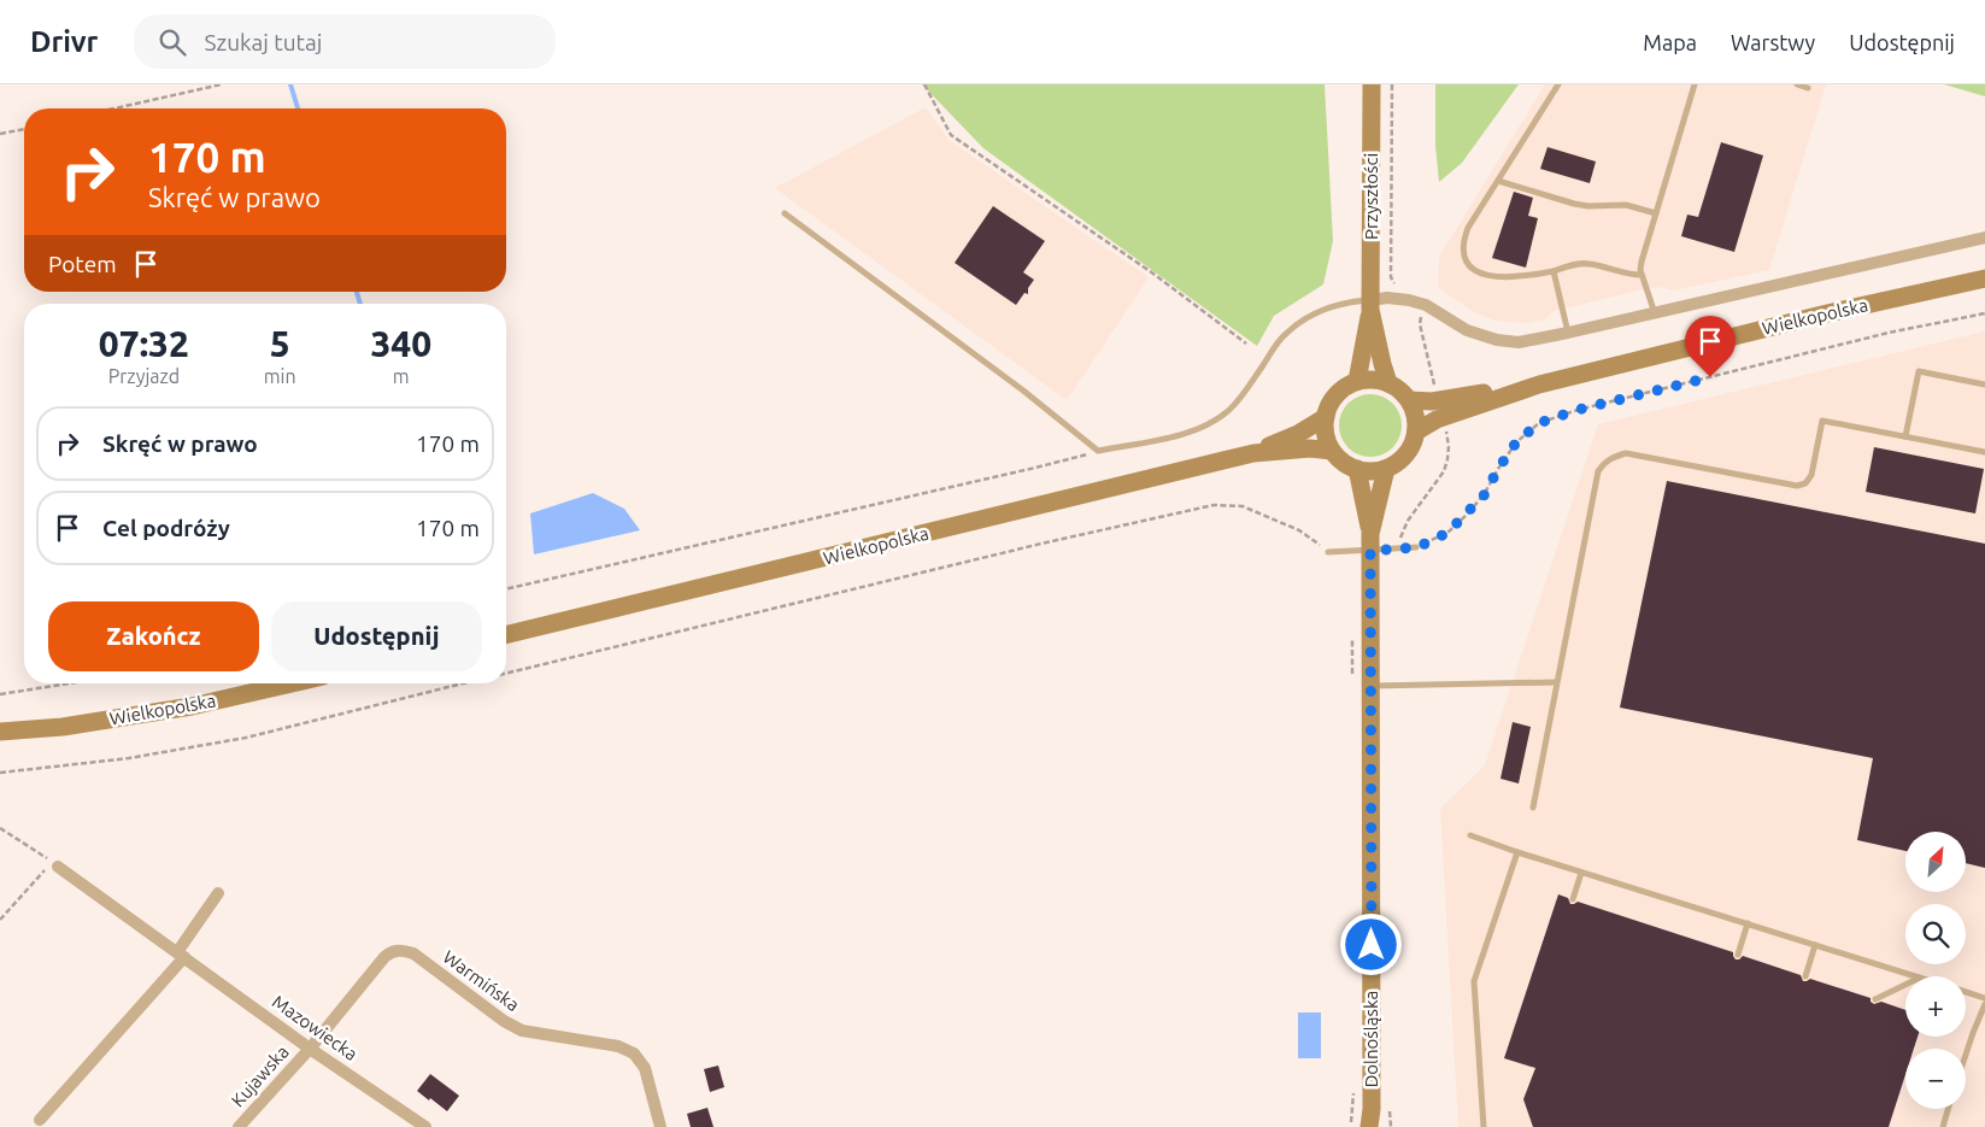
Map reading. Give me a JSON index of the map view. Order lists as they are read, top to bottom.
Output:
{
  "streets": {
    "main road": ["Przyszłości", "Wielkopolska", "Dolnośląska"],
    "street": ["Warmińska", "Mazowiecka", "Kujawska"]
  },
  "crossings": [
    ["Przyszłości", "Wielkopolska"],
    ["Przyszłości", "Dolnośląska"],
    ["Wielkopolska", "Dolnośląska"],
    ["Warmińska", "Mazowiecka"],
    ["Warmińska", "Kujawska"],
    ["Mazowiecka", "Kujawska"]
  ],
  "north": "top right",
  "page": {
    "header": "Drivr",
    "search": "Szukaj tutaj",
    "nav": ["Mapa", "Warstwy", "Udostępnij"],
    "turn": ["170 m", "Skręć w prawo"],
    "then": "Potem",
    "eta": [
      "07:32",
      "Przyjazd",
      "5",
      "min",
      "340",
      "m"
    ],
    "list": [
      {
        "name": "Skręć w prawo",
        "value": "170 m"
      },
      {
        "name": "Cel podróży",
        "value": "170 m"
      }
    ],
    "buttons": ["Zakończ", "Udostępnij"],
    "map_buttons": ["+", "−"]
  }
}
